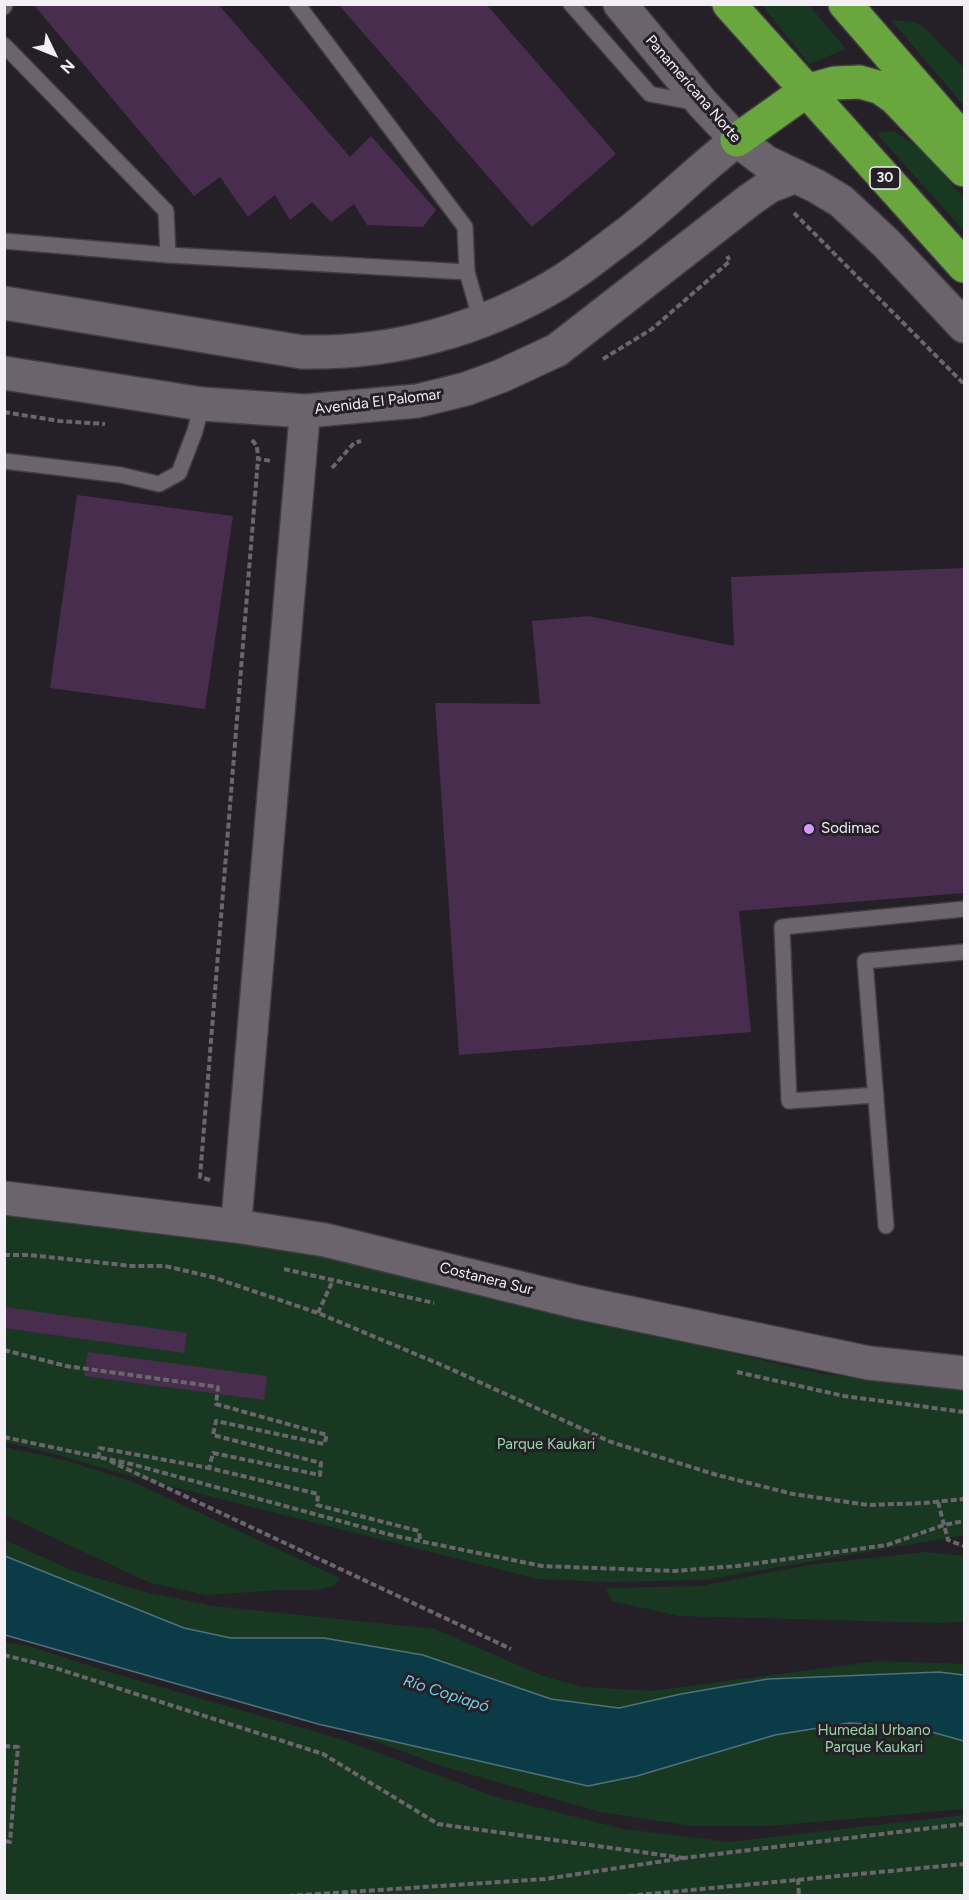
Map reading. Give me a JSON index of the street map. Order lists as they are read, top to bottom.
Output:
{
  "streets": {
    "highway": ["30"],
    "street": ["Panamericana Norte", "Avenida El Palomar", "Costanera Sur"]
  },
  "crossings": [
    ["Panamericana Norte", "Avenida El Palomar"]
  ],
  "water": ["Río Copiapó"],
  "parks": ["Parque Kaukari", "Humedal Urbano Parque Kaukari"],
  "places": ["Sodimac"],
  "north": "bottom right"
}
